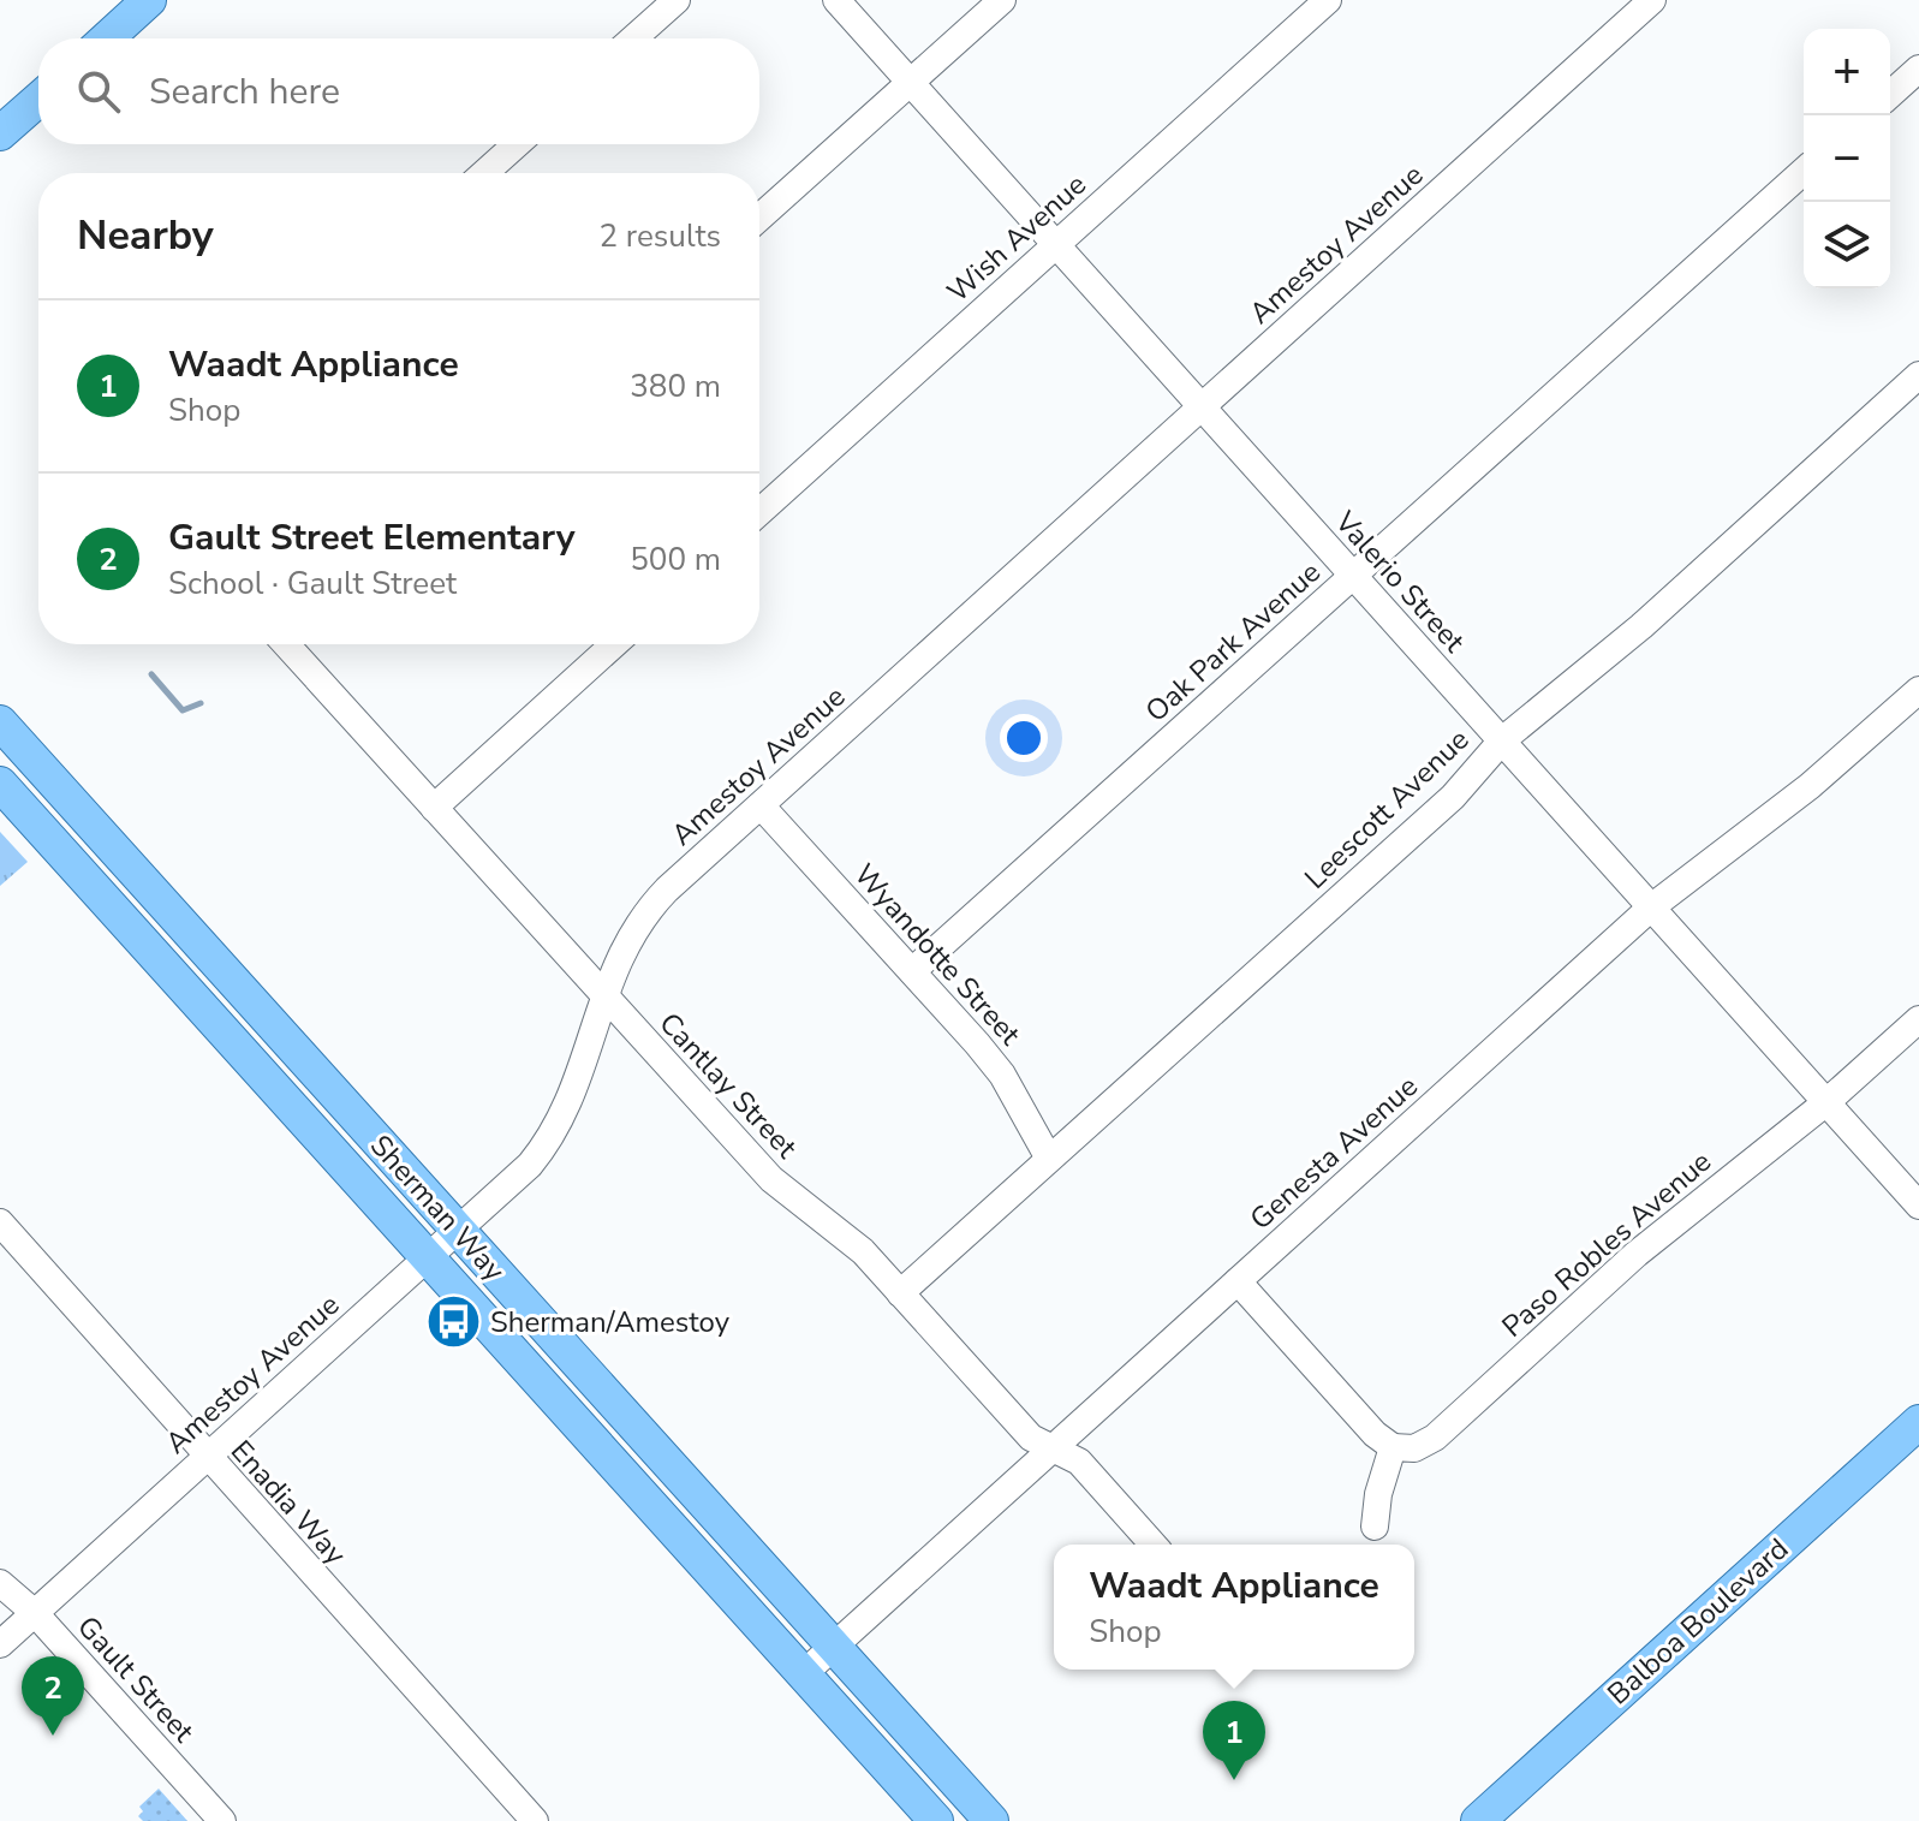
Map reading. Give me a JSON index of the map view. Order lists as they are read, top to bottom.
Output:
{
  "streets": {
    "main road": ["Sherman Way", "Balboa Boulevard"],
    "street": [
      "Wish Avenue",
      "Amestoy Avenue",
      "Valerio Street",
      "Oak Park Avenue",
      "Leescott Avenue",
      "Wyandotte Street",
      "Cantlay Street",
      "Genesta Avenue",
      "Paso Robles Avenue",
      "Enadia Way",
      "Gault Street"
    ]
  },
  "crossings": [
    ["Wish Avenue", "Valerio Street"],
    ["Amestoy Avenue", "Valerio Street"],
    ["Amestoy Avenue", "Wyandotte Street"],
    ["Amestoy Avenue", "Cantlay Street"],
    ["Amestoy Avenue", "Sherman Way"],
    ["Amestoy Avenue", "Enadia Way"],
    ["Amestoy Avenue", "Gault Street"],
    ["Valerio Street", "Oak Park Avenue"],
    ["Valerio Street", "Leescott Avenue"],
    ["Valerio Street", "Genesta Avenue"],
    ["Valerio Street", "Paso Robles Avenue"],
    ["Oak Park Avenue", "Wyandotte Street"],
    ["Leescott Avenue", "Wyandotte Street"],
    ["Leescott Avenue", "Cantlay Street"],
    ["Cantlay Street", "Genesta Avenue"],
    ["Genesta Avenue", "Sherman Way"]
  ],
  "places": {
    "bus stop": ["Sherman/Amestoy"]
  },
  "page": {
    "map_buttons": ["+", "−"],
    "search": "Search here",
    "heading": ["Nearby", "2 results"],
    "list": [
      {
        "mark": "1",
        "name": "Waadt Appliance",
        "note": "Shop",
        "value": "380 m"
      },
      {
        "mark": "2",
        "name": "Gault Street Elementary",
        "note": "School · Gault Street",
        "value": "500 m"
      }
    ],
    "popup": ["Waadt Appliance", "Shop"],
    "pins": ["2", "1"]
  }
}
